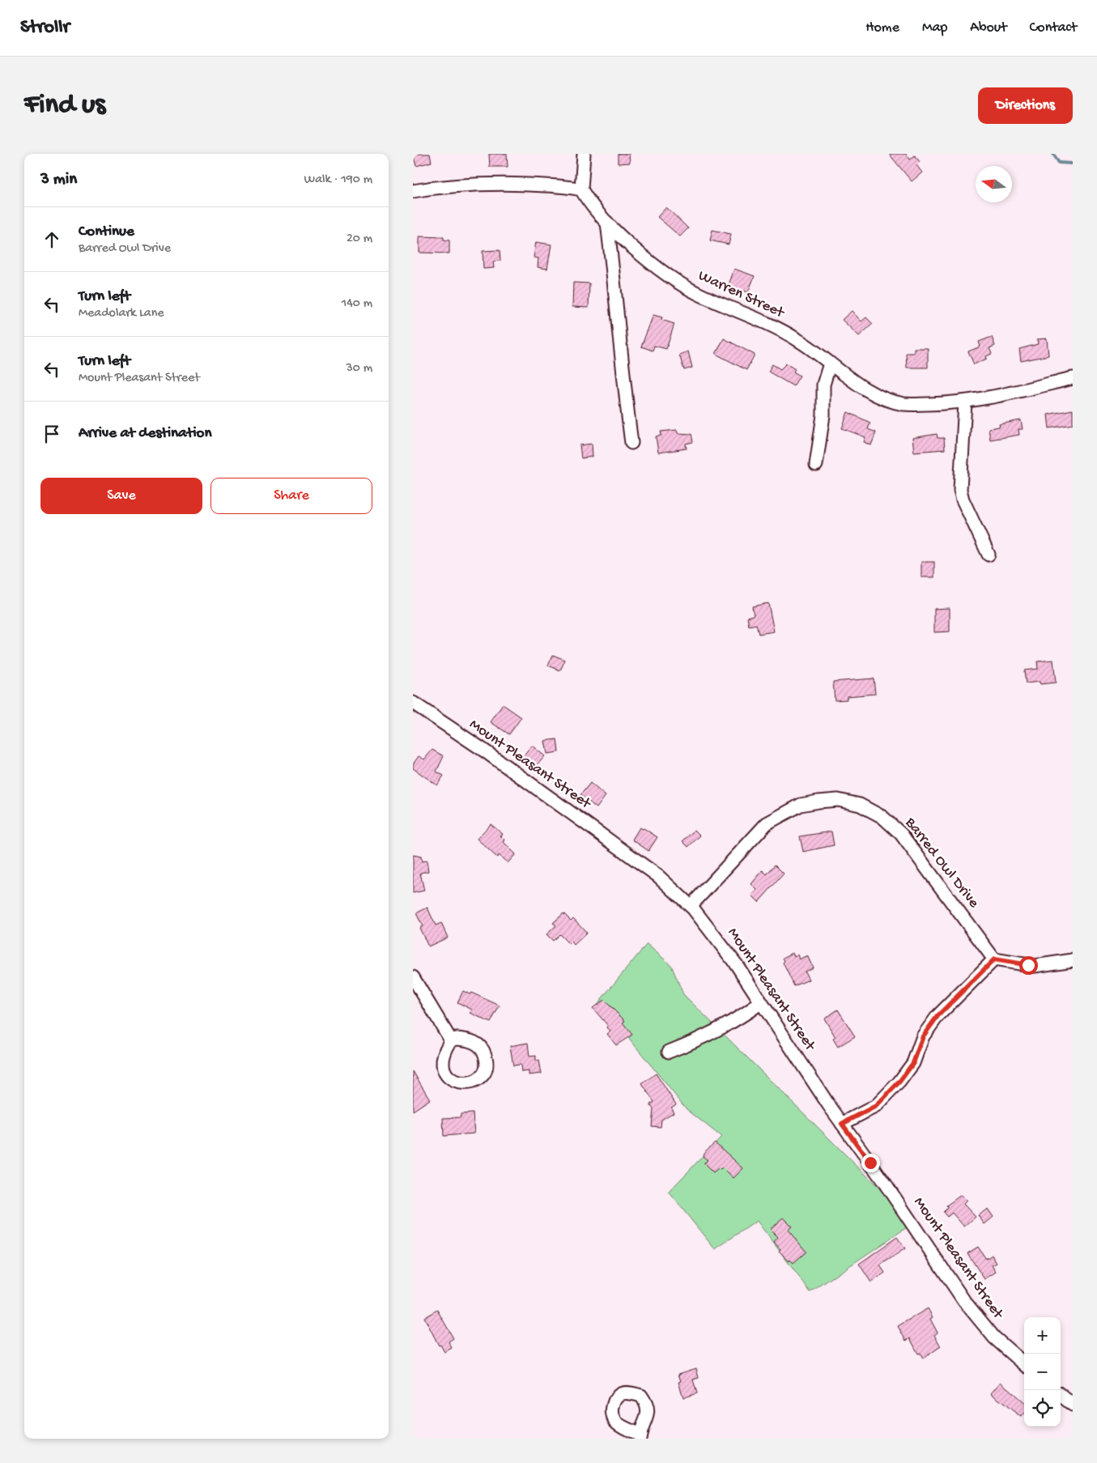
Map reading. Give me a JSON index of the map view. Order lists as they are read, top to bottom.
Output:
{
  "streets": {
    "street": ["Warren Street", "Mount Pleasant Street", "Barred Owl Drive"]
  },
  "crossings": [
    ["Mount Pleasant Street", "Barred Owl Drive"]
  ],
  "north": "left",
  "page": {
    "header": "Strollr",
    "nav": [
      "Home",
      "Map",
      "About",
      "Contact"
    ],
    "buttons": [
      "Directions",
      ["Save", "Share"]
    ],
    "title": "Find us",
    "heading": ["3 min", "Walk · 190 m"],
    "list": [
      ["Continue", "Barred Owl Drive", "20 m"],
      ["Turn left", "Meadolark Lane", "140 m"],
      ["Turn left", "Mount Pleasant Street", "30 m"],
      "Arrive at destination"
    ],
    "map_buttons": ["+", "−"]
  }
}
